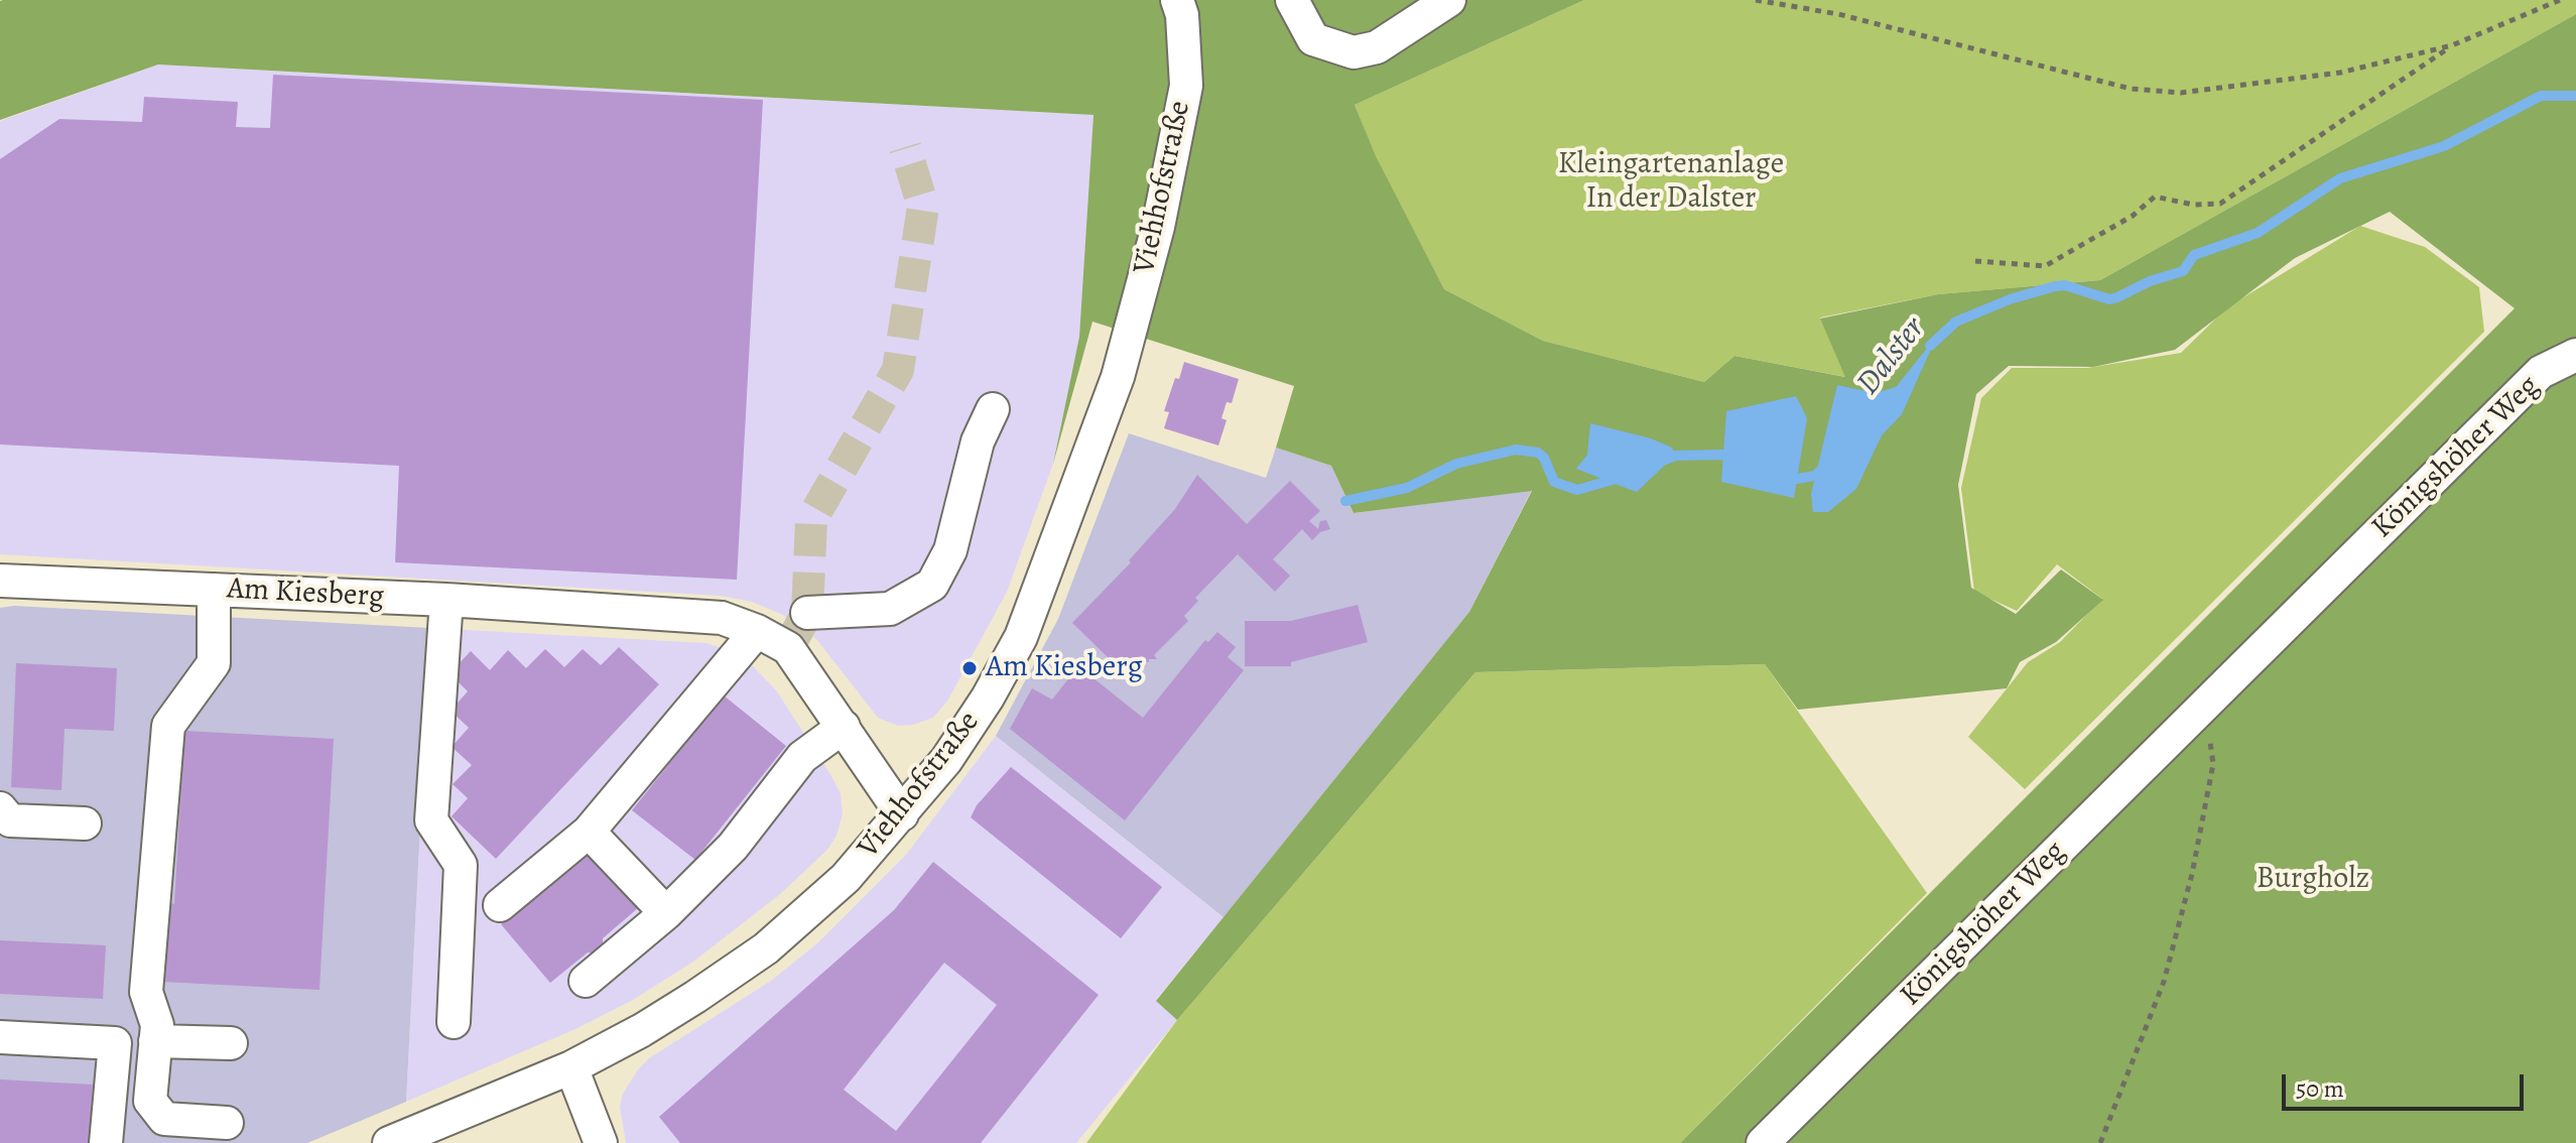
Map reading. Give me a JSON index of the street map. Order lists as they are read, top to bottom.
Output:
{
  "streets": {
    "street": ["Viehhofstraße", "Königshöher Weg", "Am Kiesberg"]
  },
  "crossings": [
    ["Viehhofstraße", "Am Kiesberg"]
  ],
  "water": ["Dalster"],
  "parks": ["Kleingartenanlage In der Dalster", "Burgholz"],
  "places": ["Am Kiesberg"],
  "scale_bar": "50 m"
}
